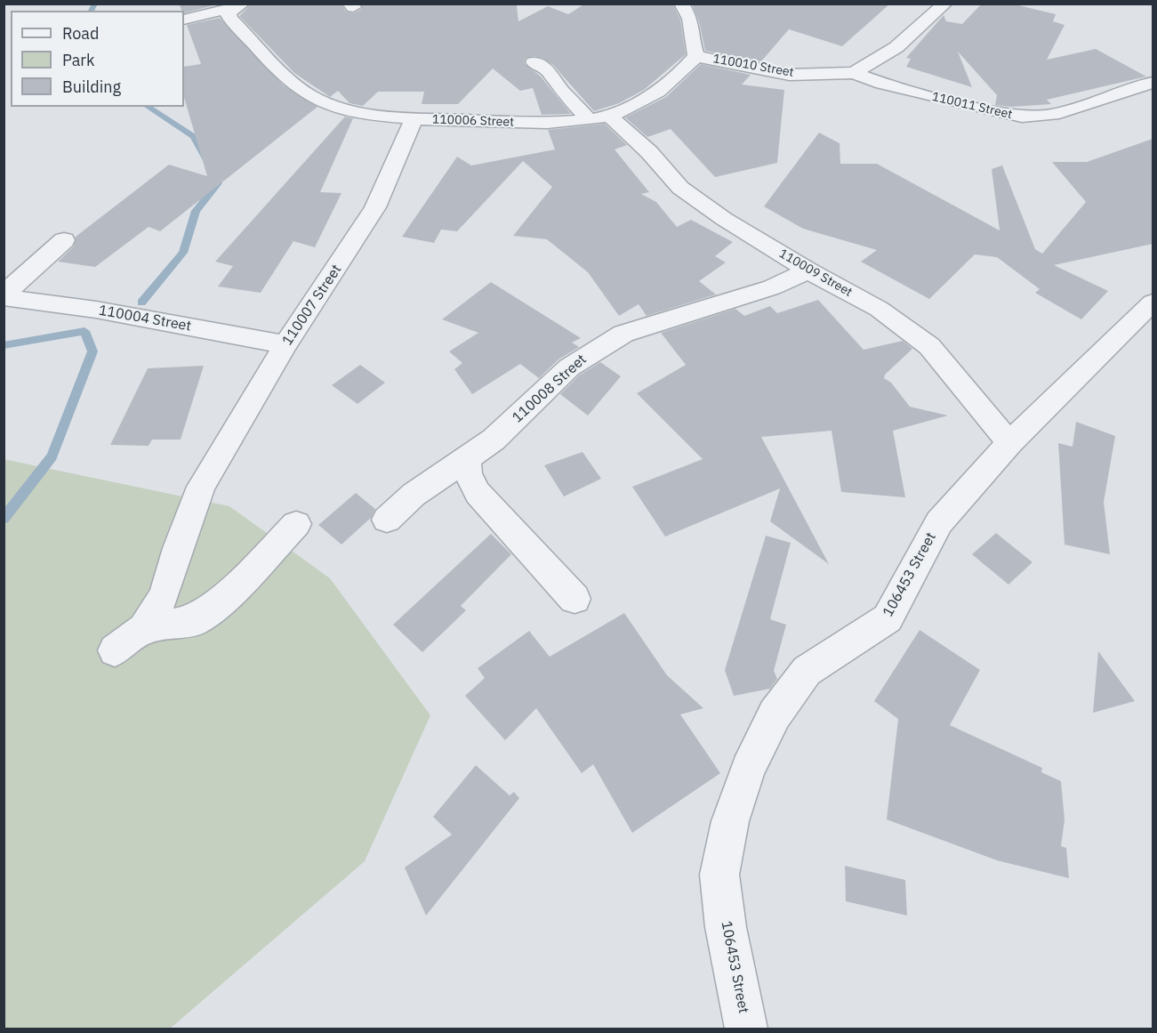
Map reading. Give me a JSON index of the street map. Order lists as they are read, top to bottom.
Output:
{
  "streets": {
    "street": [
      "110010 Street",
      "110011 Street",
      "110006 Street",
      "110009 Street",
      "110007 Street",
      "110004 Street",
      "110008 Street",
      "106453 Street"
    ]
  },
  "crossings": [
    ["110010 Street", "110011 Street"],
    ["110010 Street", "110006 Street"],
    ["110006 Street", "110009 Street"],
    ["110006 Street", "110007 Street"],
    ["110009 Street", "110008 Street"],
    ["110009 Street", "106453 Street"],
    ["110007 Street", "110004 Street"]
  ],
  "legend": ["Road", "Park", "Building"]
}
